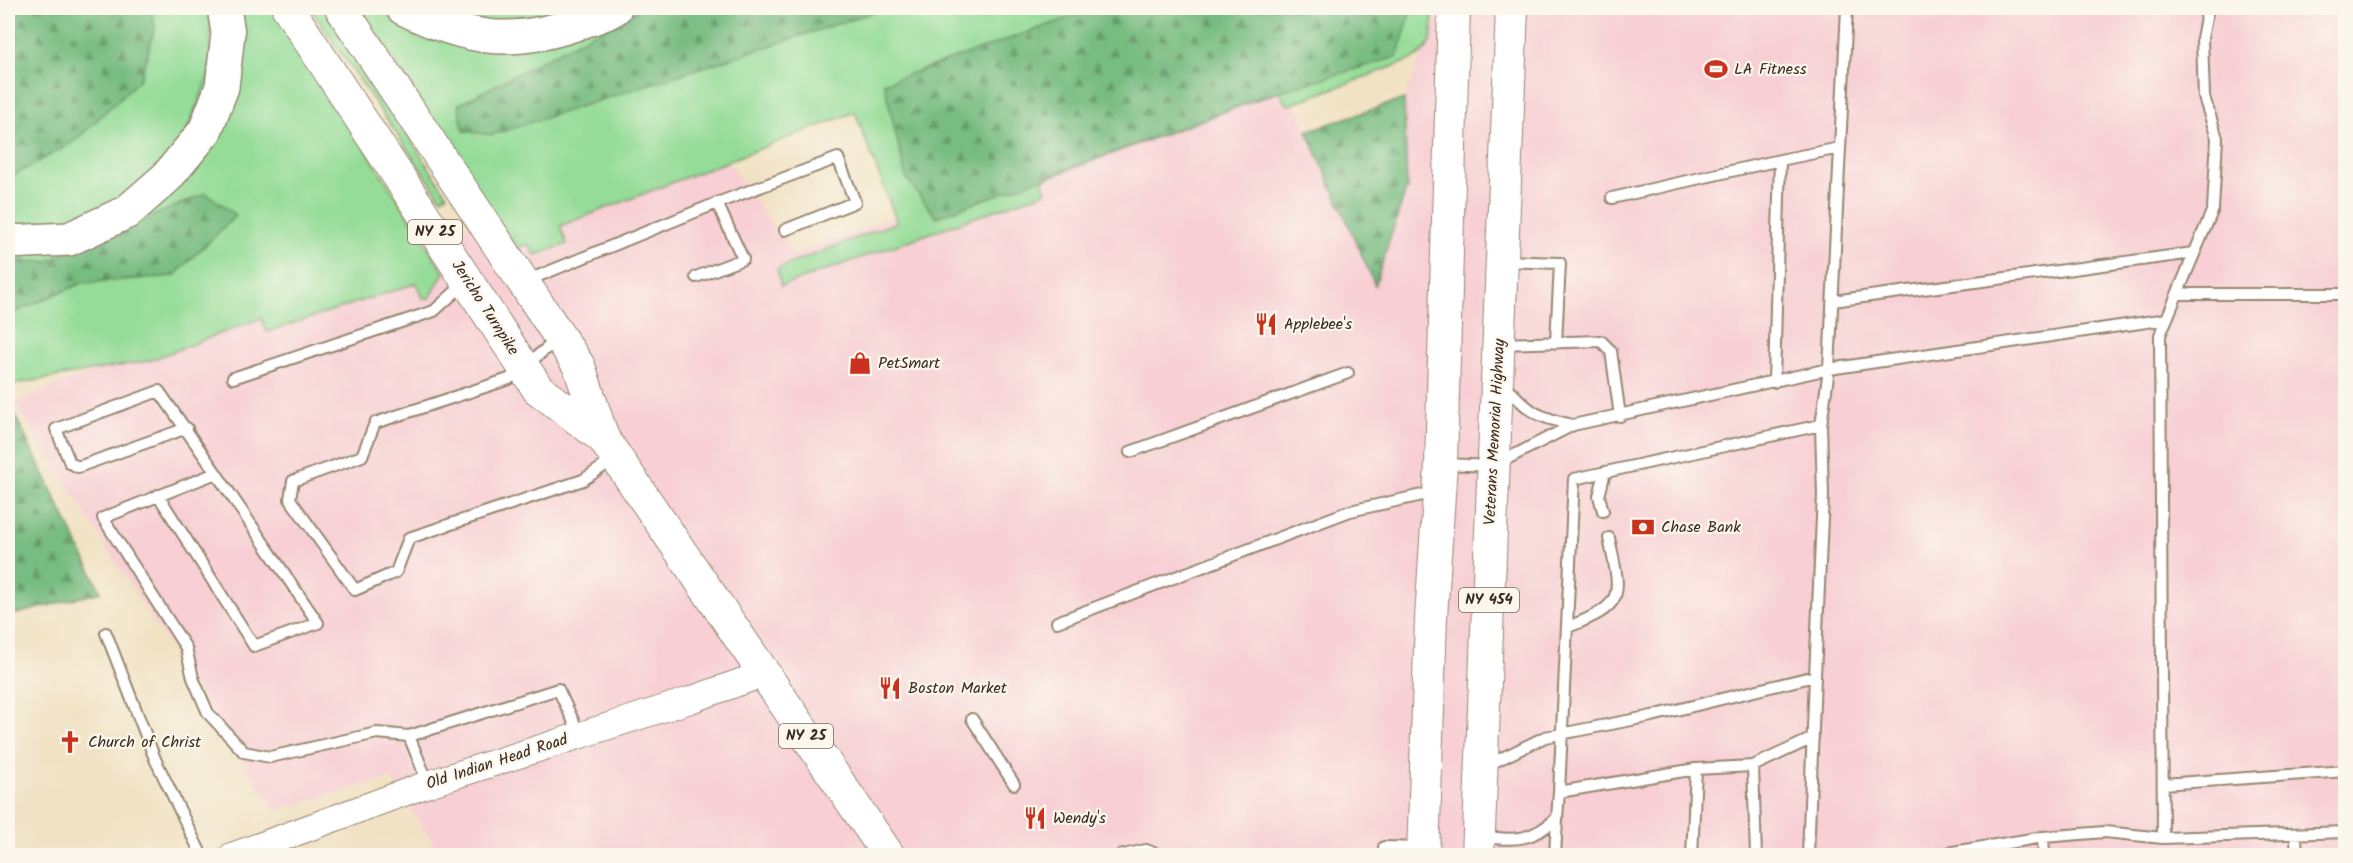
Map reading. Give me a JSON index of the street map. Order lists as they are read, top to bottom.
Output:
{
  "streets": {
    "main road": [
      "NY 25",
      "Jericho Turnpike",
      "Veterans Memorial Highway",
      "NY 454"
    ],
    "street": ["Old Indian Head Road"]
  },
  "crossings": [
    ["Jericho Turnpike", "Old Indian Head Road"]
  ],
  "places": {
    "sports": ["LA Fitness"],
    "restaurant": ["Applebee's", "Boston Market", "Wendy's"],
    "shop": ["PetSmart"],
    "bank": ["Chase Bank"],
    "church": ["Church of Christ"]
  }
}
